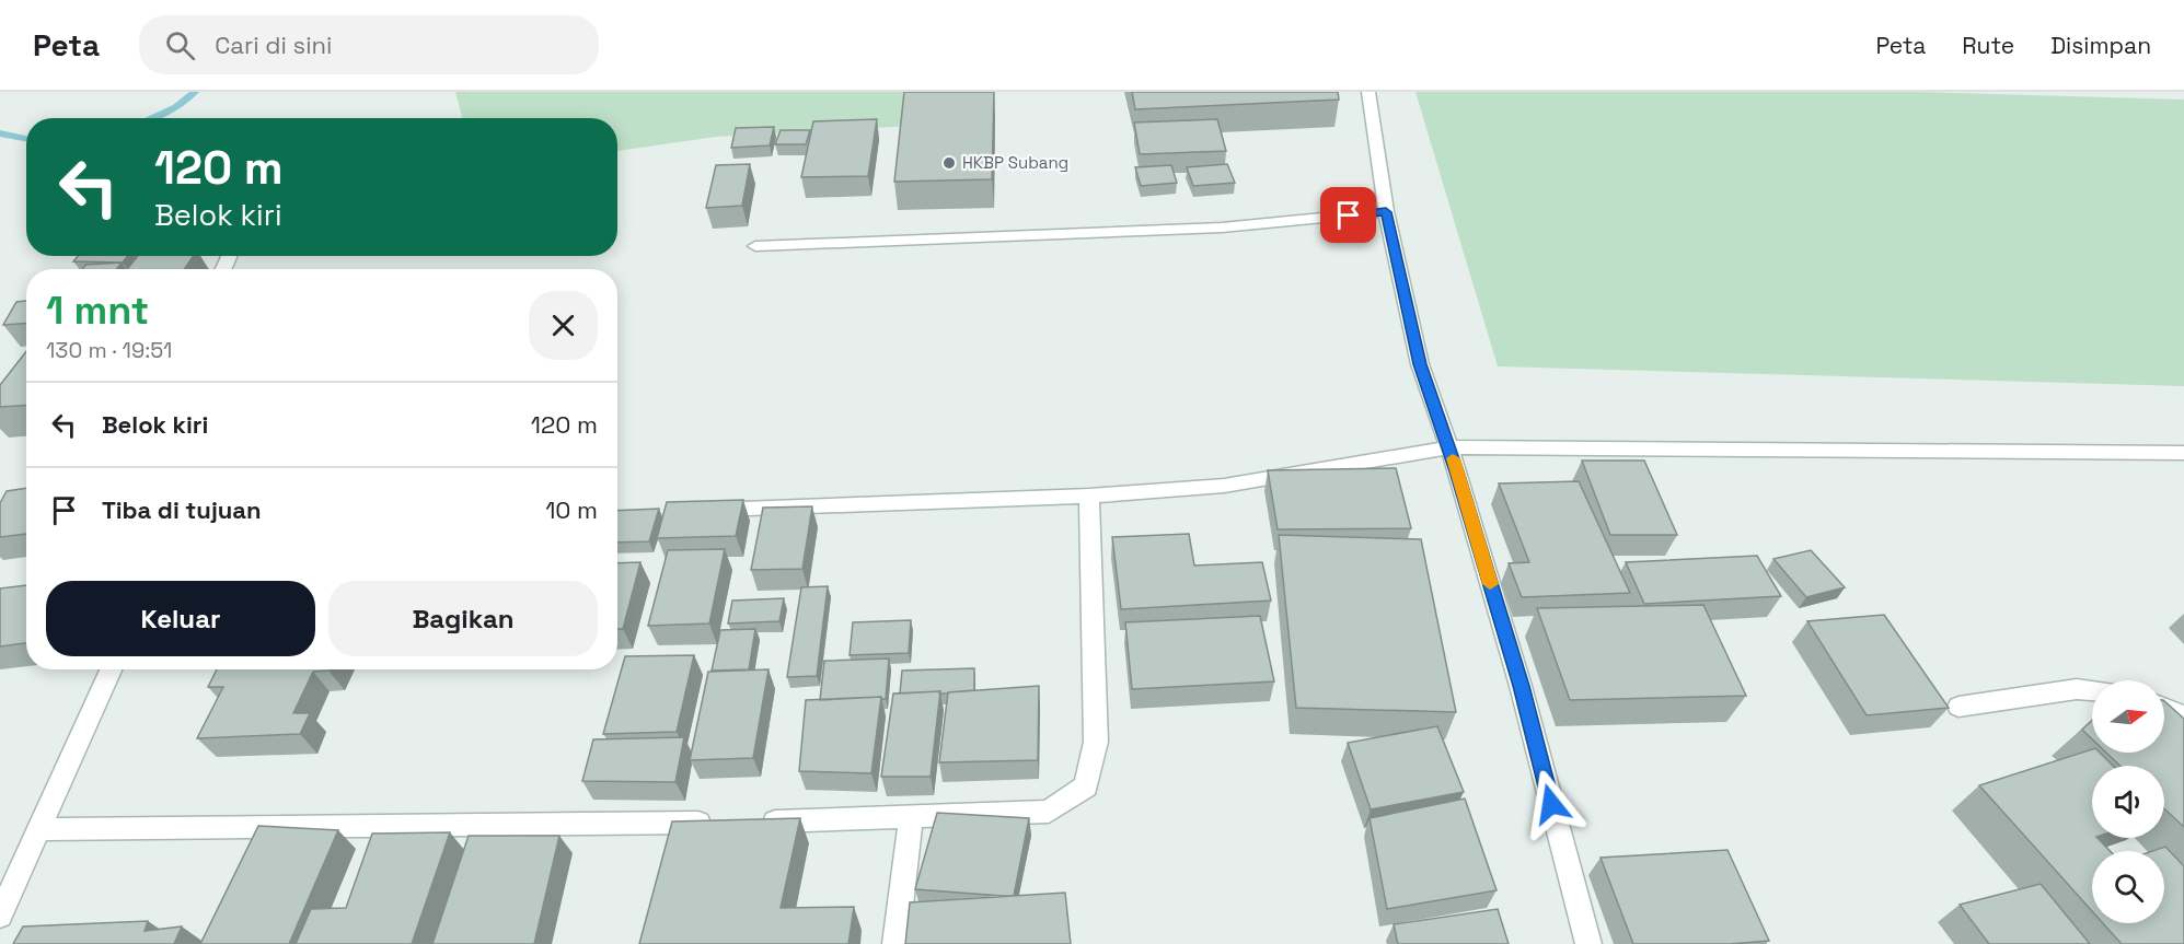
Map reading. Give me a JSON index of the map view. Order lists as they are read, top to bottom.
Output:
{
  "places": ["HKBP Subang"],
  "north": "right",
  "page": {
    "header": "Peta",
    "search": "Cari di sini",
    "nav": ["Peta", "Rute", "Disimpan"],
    "turn": ["120 m", "Belok kiri"],
    "heading": ["1 mnt", "130 m · 19:51"],
    "list": [
      {
        "name": "Belok kiri",
        "value": "120 m"
      },
      {
        "name": "Tiba di tujuan",
        "value": "10 m"
      }
    ],
    "buttons": ["Keluar", "Bagikan"]
  }
}
